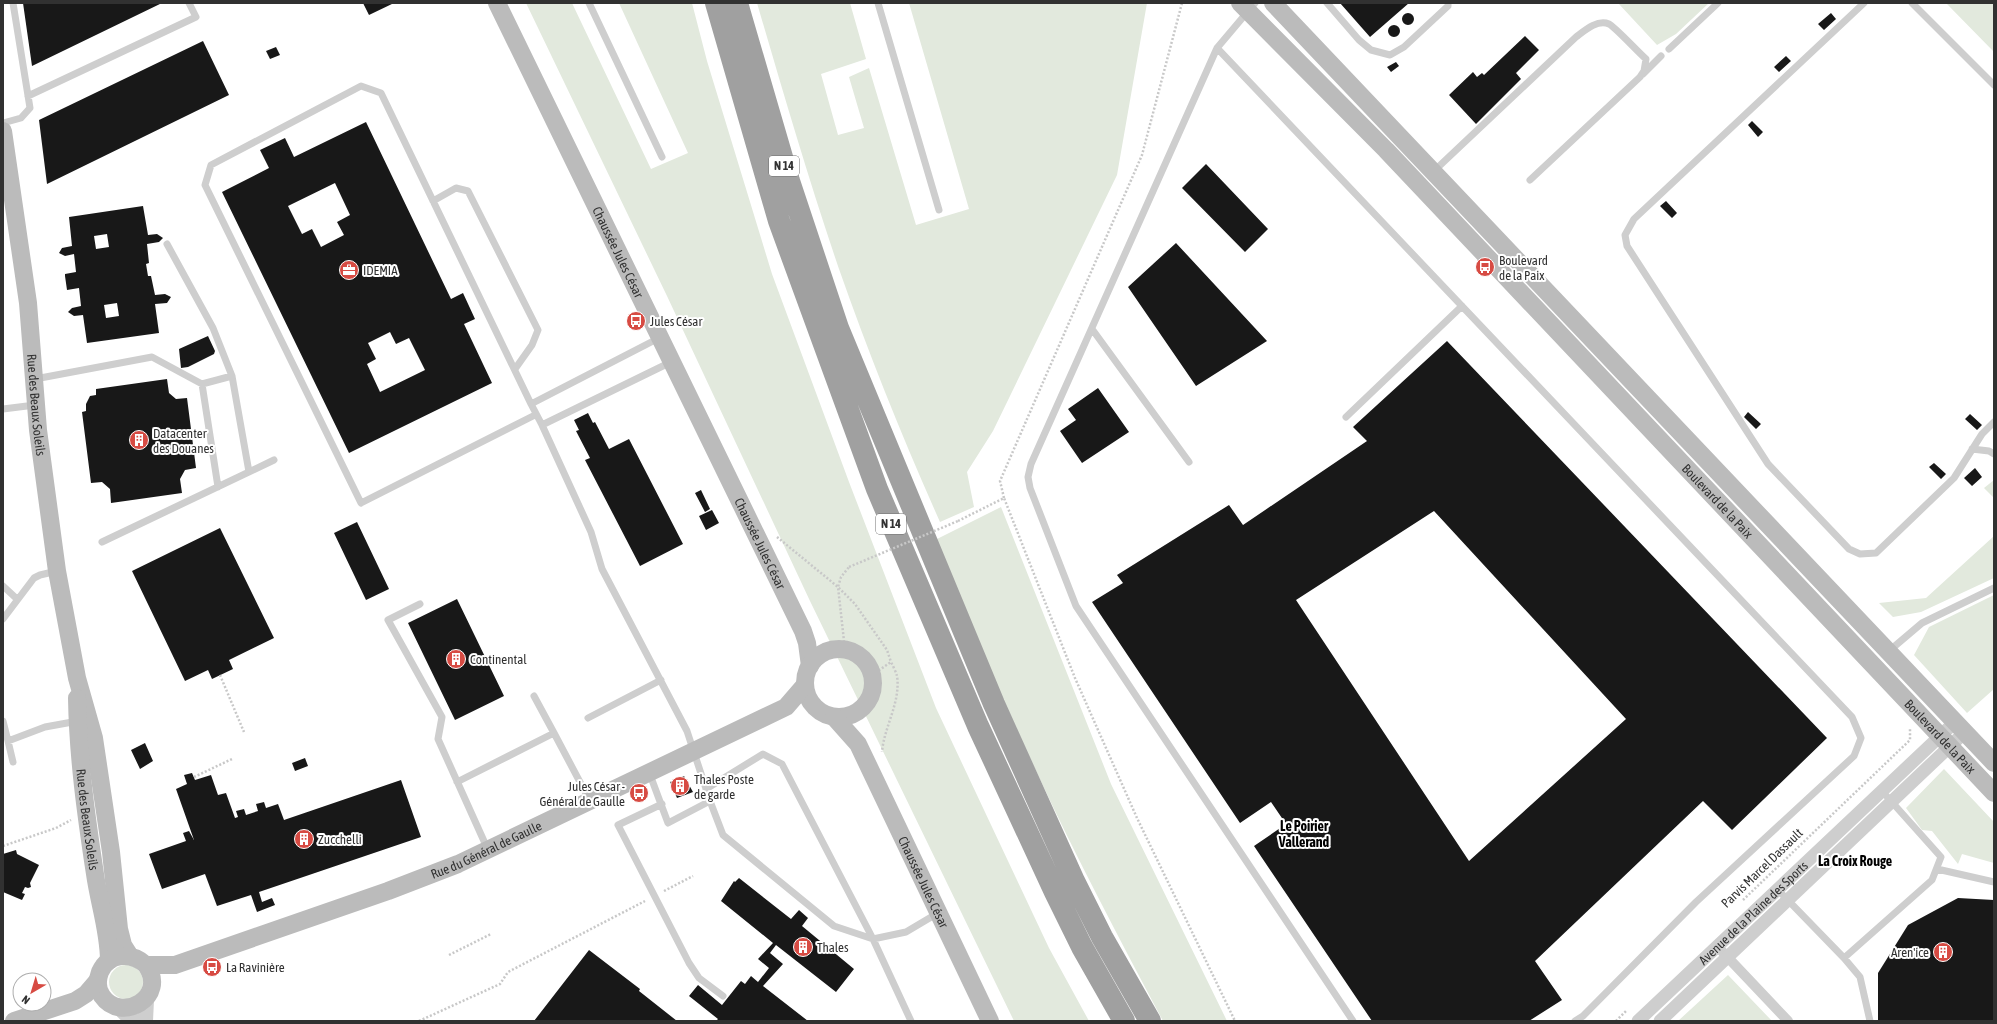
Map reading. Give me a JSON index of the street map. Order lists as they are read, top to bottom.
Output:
{
  "streets": {
    "highway": ["N 14"],
    "main road": [
      "Chaussée Jules César",
      "Rue des Beaux Soleils",
      "Boulevard de la Paix",
      "Rue du Général de Gaulle"
    ],
    "street": ["Avenue de la Plaine des Sports"],
    "path": ["Parvis Marcel Dassault"]
  },
  "crossings": [
    ["Chaussée Jules César", "Rue du Général de Gaulle"],
    ["Boulevard de la Paix", "Avenue de la Plaine des Sports"]
  ],
  "districts": ["Le Poirier Vallerand", "La Croix Rouge"],
  "places": {
    "bus stop": [
      "Boulevard de la Paix",
      "Jules César",
      "Jules César - Général de Gaulle",
      "La Ravinière"
    ],
    "office": ["IDEMIA"],
    "building": [
      "Datacenter des Douanes",
      "Continental",
      "Thales Poste de garde",
      "Zucchelli",
      "Thales",
      "Aren'ice"
    ]
  },
  "north": "bottom left"
}
